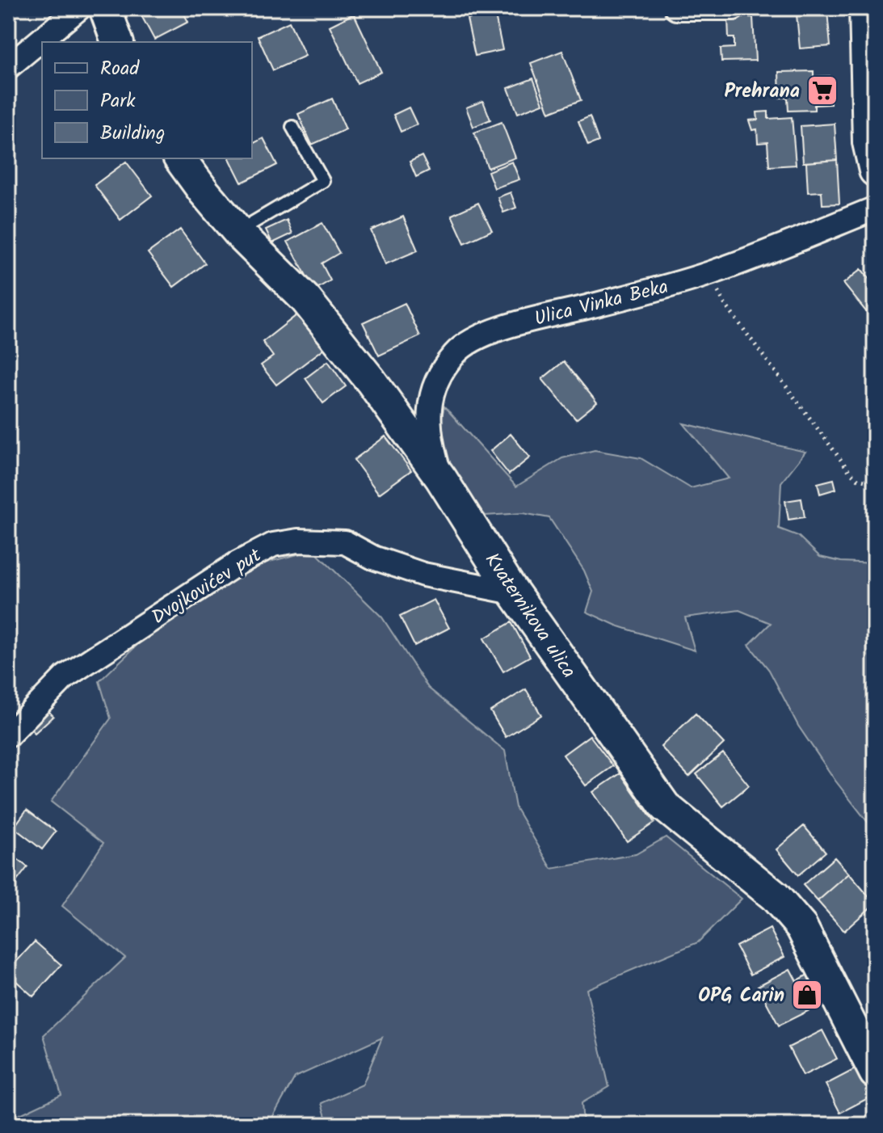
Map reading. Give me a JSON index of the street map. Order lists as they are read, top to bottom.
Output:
{
  "streets": {
    "street": ["Ulica Vinka Beka", "Dvojkovićev put", "Kvaternikova ulica"]
  },
  "crossings": [
    ["Ulica Vinka Beka", "Kvaternikova ulica"],
    ["Dvojkovićev put", "Kvaternikova ulica"]
  ],
  "places": {
    "supermarket": ["Prehrana"],
    "shop": ["OPG Carin"]
  },
  "legend": ["Road", "Park", "Building"]
}
